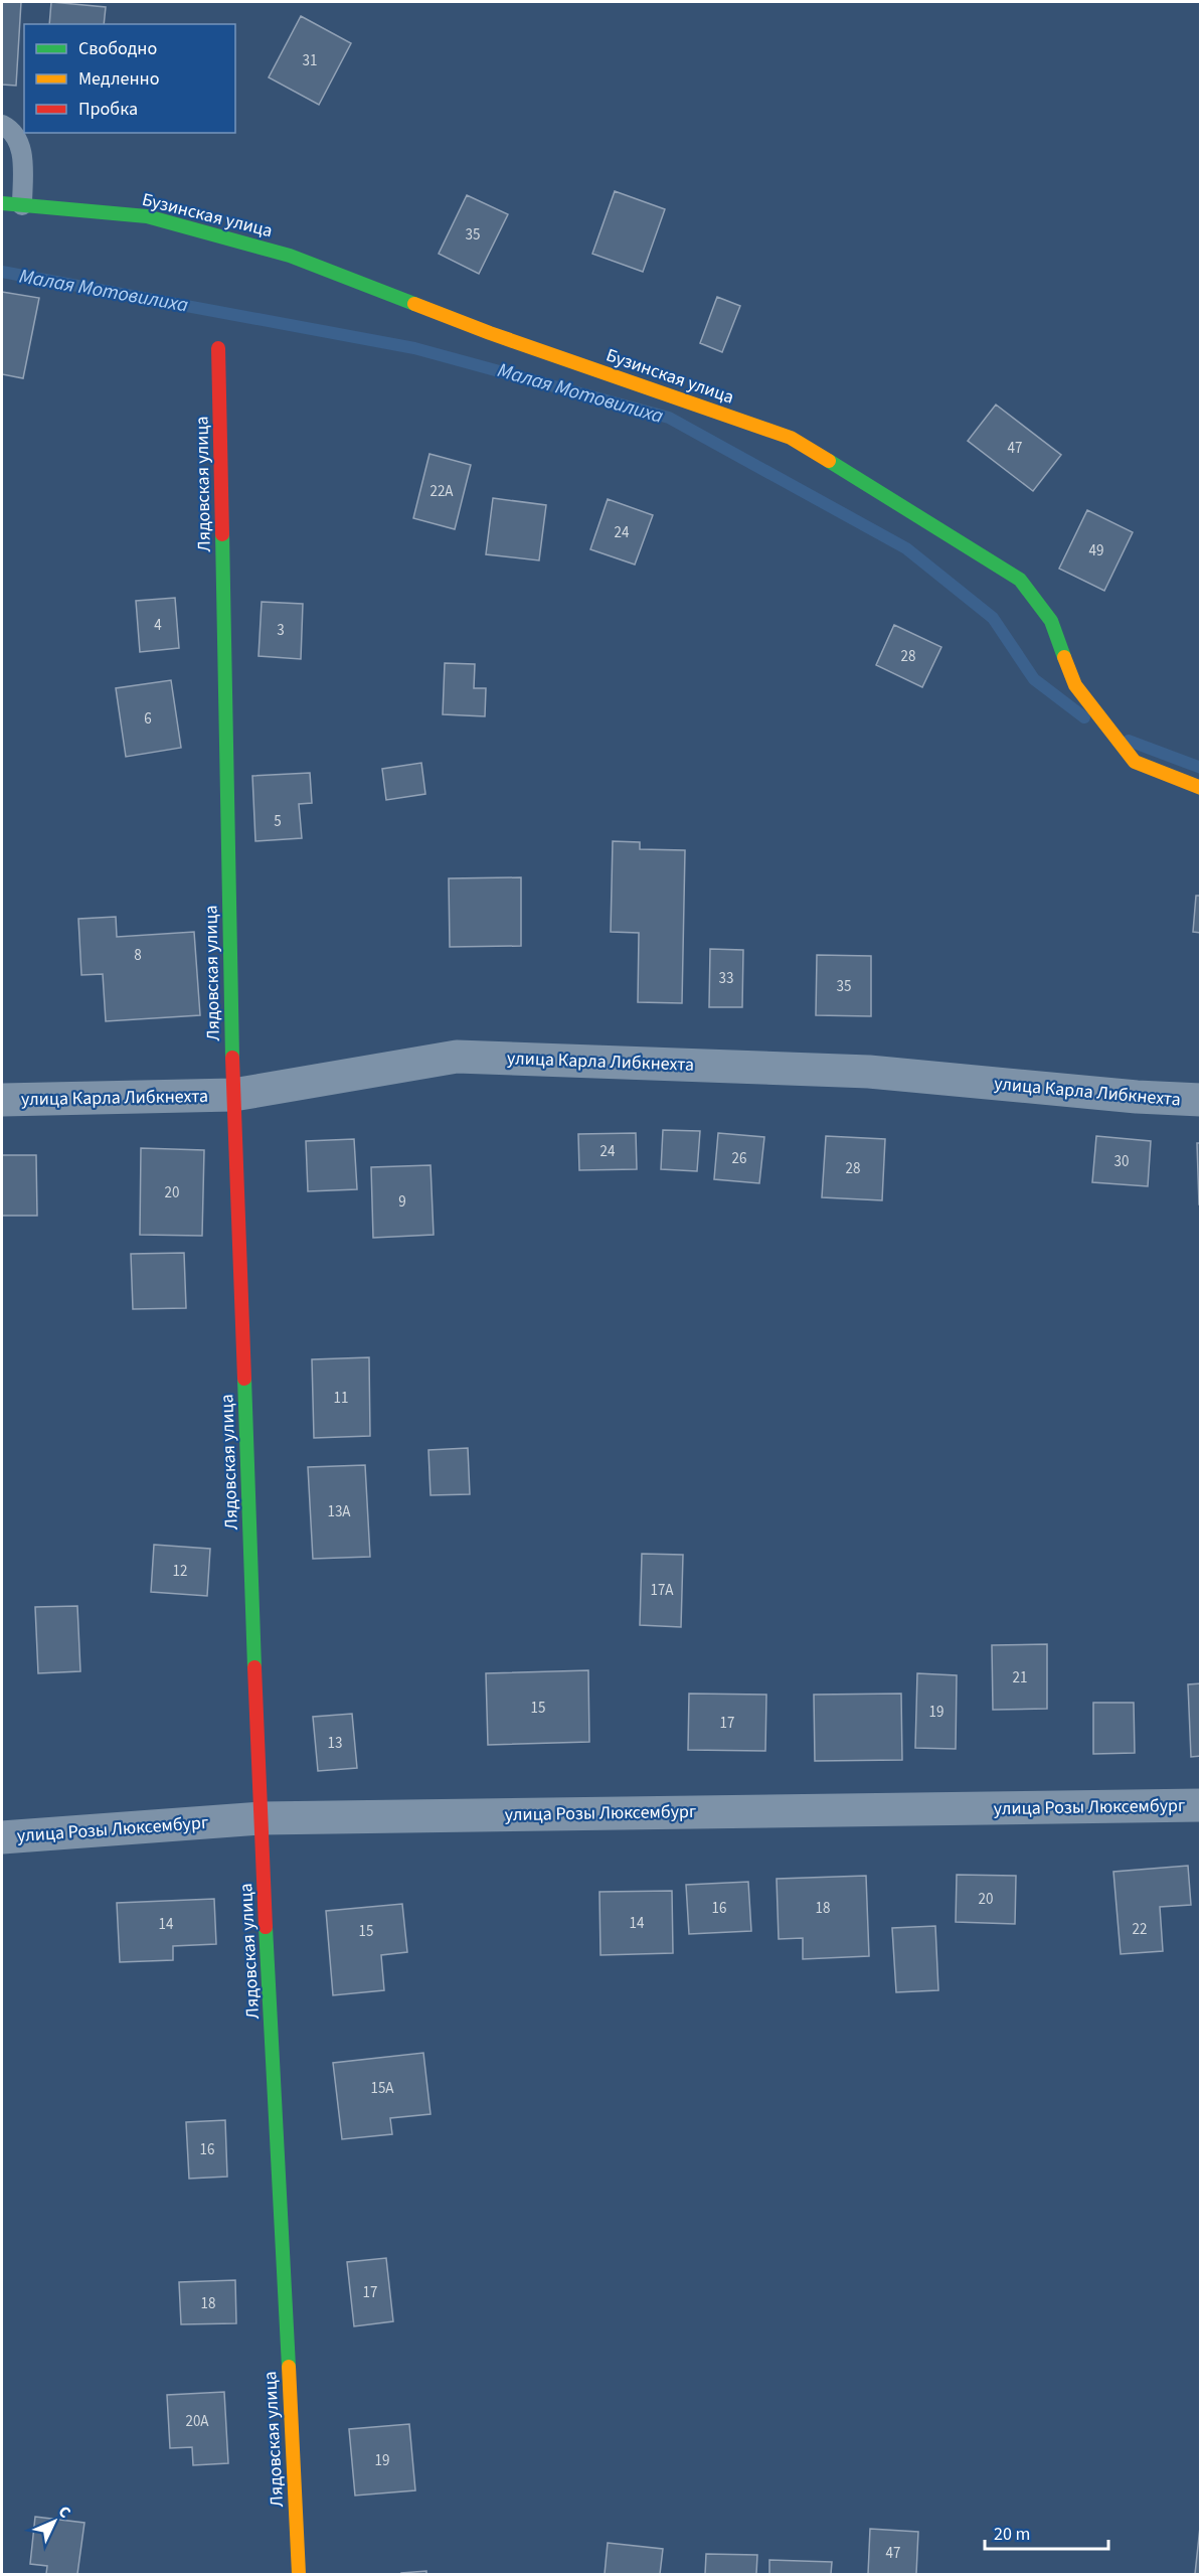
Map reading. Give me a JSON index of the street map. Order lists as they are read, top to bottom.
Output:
{
  "streets": {
    "street": [
      "Бузинская улица",
      "Лядовская улица",
      "улица Карла Либкнехта",
      "улица Розы Люксембург"
    ]
  },
  "crossings": [
    ["Лядовская улица", "улица Карла Либкнехта"],
    ["Лядовская улица", "улица Розы Люксембург"]
  ],
  "water": ["Малая Мотовилиха"],
  "house_numbers": [
    "31",
    "35",
    "47",
    "22А",
    "24",
    "49",
    "4",
    "3",
    "28",
    "6",
    "5",
    "8",
    "33",
    "35",
    "24",
    "26",
    "30",
    "28",
    "20",
    "9",
    "11",
    "13А",
    "12",
    "17А",
    "21",
    "15",
    "19",
    "17",
    "13",
    "20",
    "16",
    "18",
    "14",
    "14",
    "22",
    "15",
    "15А",
    "16",
    "17",
    "18",
    "20А",
    "19",
    "47"
  ],
  "legend": ["Свободно", "Медленно", "Пробка"],
  "scale_bar": "20 m",
  "north": "top right"
}
